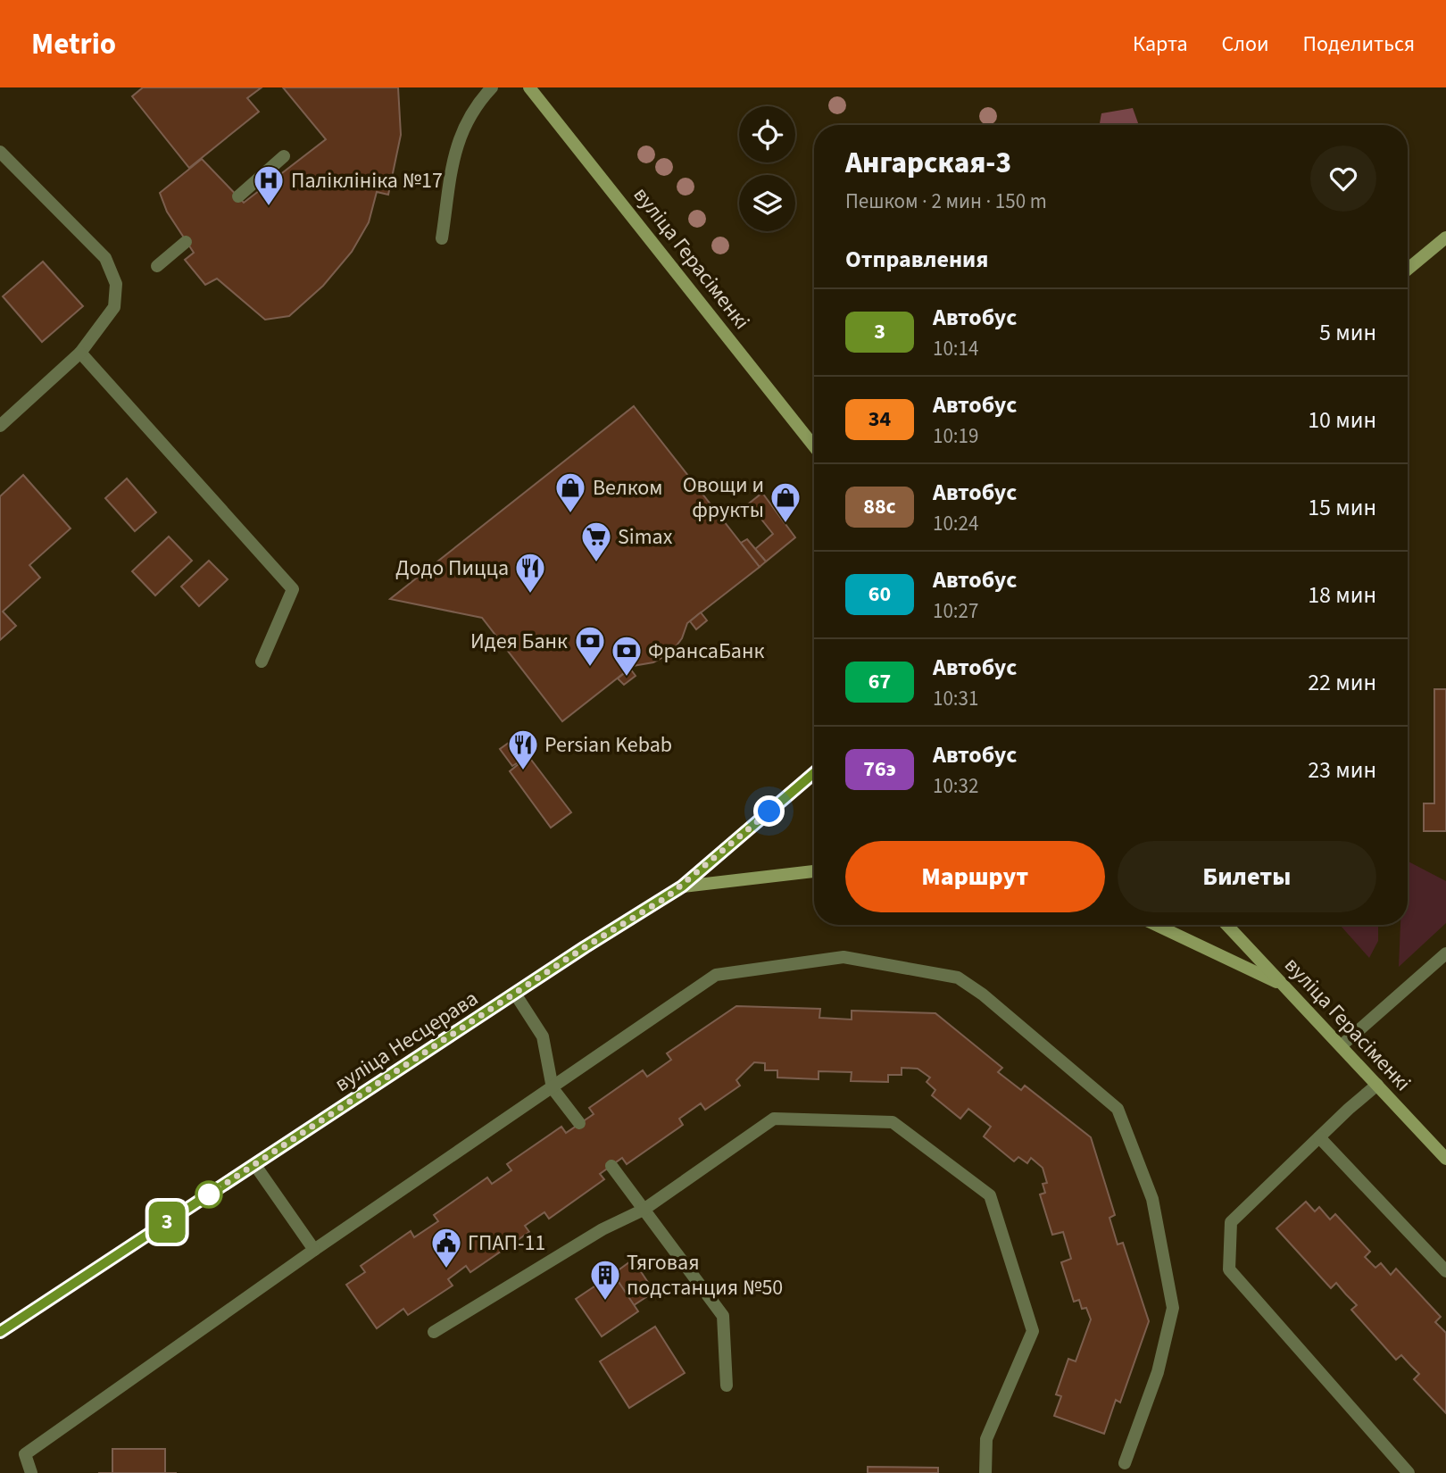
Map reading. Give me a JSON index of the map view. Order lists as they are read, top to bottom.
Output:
{
  "streets": {
    "street": ["вуліца Герасіменкі", "вуліца Несцерава"]
  },
  "places": {
    "hospital": ["Паліклініка №17"],
    "shop": ["Велком", "Овощи и фрукты"],
    "supermarket": ["Simax"],
    "restaurant": ["Додо Пицца", "Persian Kebab"],
    "bank": ["Идея Банк", "ФрансаБанк"],
    "public building": ["ГПАП-11"],
    "building": ["Тяговая подстанция №50"]
  },
  "lines": ["bus line 3"],
  "page": {
    "header": "Metrio",
    "nav": ["Карта", "Слои", "Поделиться"],
    "on_map": "3",
    "heading": [
      ["Ангарская-3", "Пешком · 2 мин · 150 m"],
      "Отправления"
    ],
    "list": [
      {
        "mark": "3",
        "name": "Автобус",
        "note": "10:14",
        "value": "5 мин"
      },
      {
        "mark": "34",
        "name": "Автобус",
        "note": "10:19",
        "value": "10 мин"
      },
      {
        "mark": "88с",
        "name": "Автобус",
        "note": "10:24",
        "value": "15 мин"
      },
      {
        "mark": "60",
        "name": "Автобус",
        "note": "10:27",
        "value": "18 мин"
      },
      {
        "mark": "67",
        "name": "Автобус",
        "note": "10:31",
        "value": "22 мин"
      },
      {
        "mark": "76э",
        "name": "Автобус",
        "note": "10:32",
        "value": "23 мин"
      }
    ],
    "buttons": ["Маршрут", "Билеты"]
  }
}
